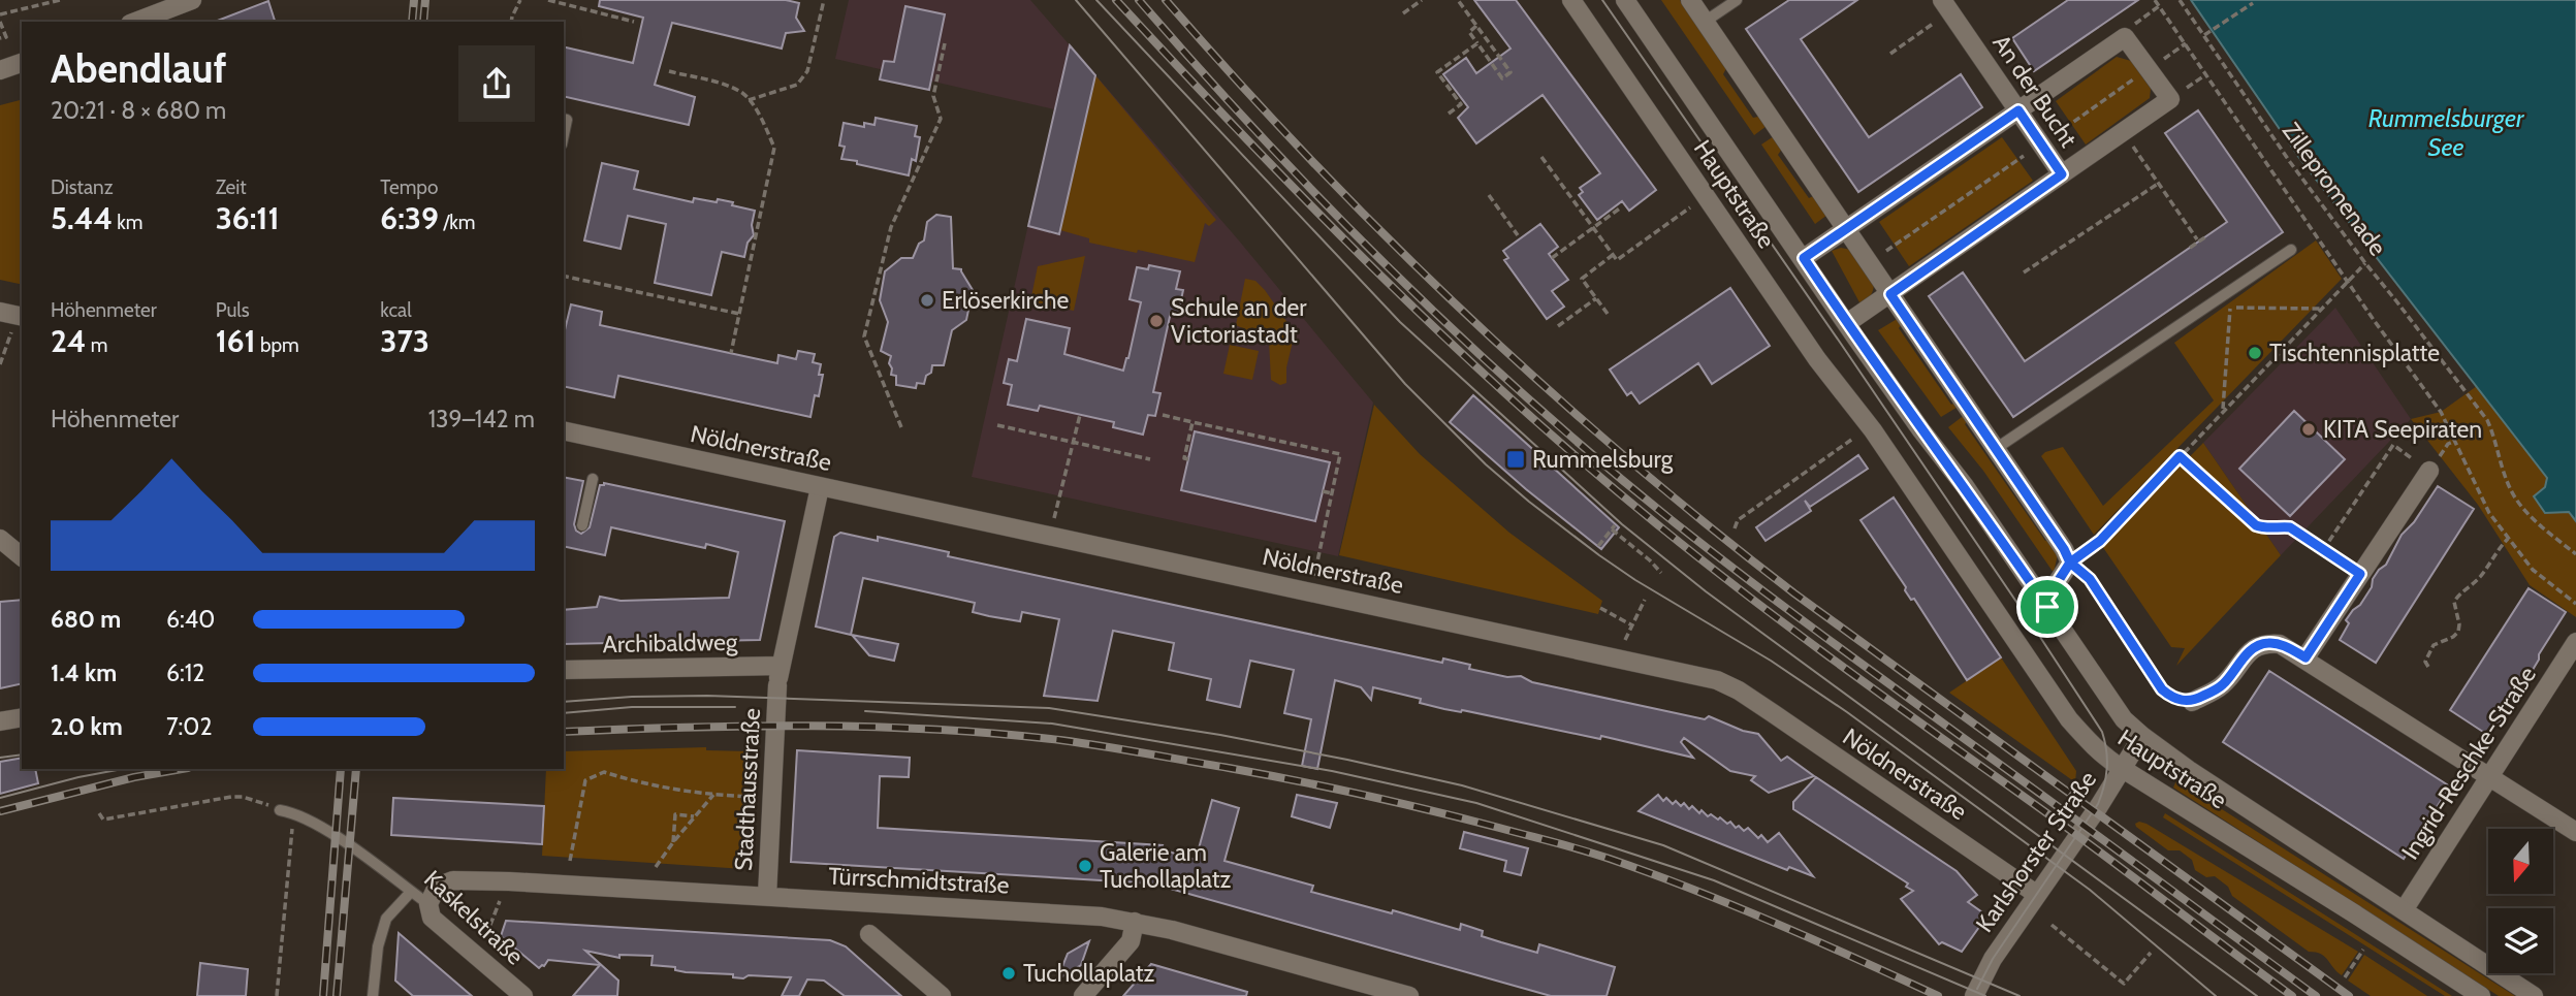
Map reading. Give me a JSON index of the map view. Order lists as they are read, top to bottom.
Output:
{
  "streets": {
    "street": [
      "An der Bucht",
      "Hauptstraße",
      "Nöldnerstraße",
      "Archibaldweg",
      "Ingrid-Reschke-Straße",
      "Stadthausstraße",
      "Karlshorster Straße",
      "Türrschmidtstraße",
      "Kaskelstraße"
    ],
    "path": ["Zillepromenade"]
  },
  "crossings": [
    ["An der Bucht", "Hauptstraße"],
    ["Hauptstraße", "Ingrid-Reschke-Straße"],
    ["Hauptstraße", "Karlshorster Straße"],
    ["Nöldnerstraße", "Stadthausstraße"],
    ["Nöldnerstraße", "Karlshorster Straße"],
    ["Archibaldweg", "Stadthausstraße"],
    ["Stadthausstraße", "Türrschmidtstraße"],
    ["Türrschmidtstraße", "Kaskelstraße"]
  ],
  "water": ["Rummelsburger See"],
  "places": {
    "other": [
      "Erlöserkirche",
      "Schule an der Victoriastadt",
      "Tischtennisplatte",
      "KITA Seepiraten",
      "Galerie am Tuchollaplatz",
      "Tuchollaplatz"
    ],
    "transit": ["Rummelsburg"]
  },
  "north": "bottom",
  "page": {
    "heading": ["Abendlauf", "20:21 · 8 × 680 m"],
    "stats": [
      ["Distanz", "5.44 km"],
      ["Zeit", "36:11"],
      ["Tempo", "6:39 /km"],
      ["Höhenmeter", "24 m"],
      ["Puls", "161 bpm"],
      ["kcal", "373"]
    ],
    "chart": ["Höhenmeter", "139–142 m"],
    "list": [
      {
        "name": "680 m",
        "note": "6:40"
      },
      {
        "name": "1.4 km",
        "note": "6:12"
      },
      {
        "name": "2.0 km",
        "note": "7:02"
      }
    ]
  }
}
